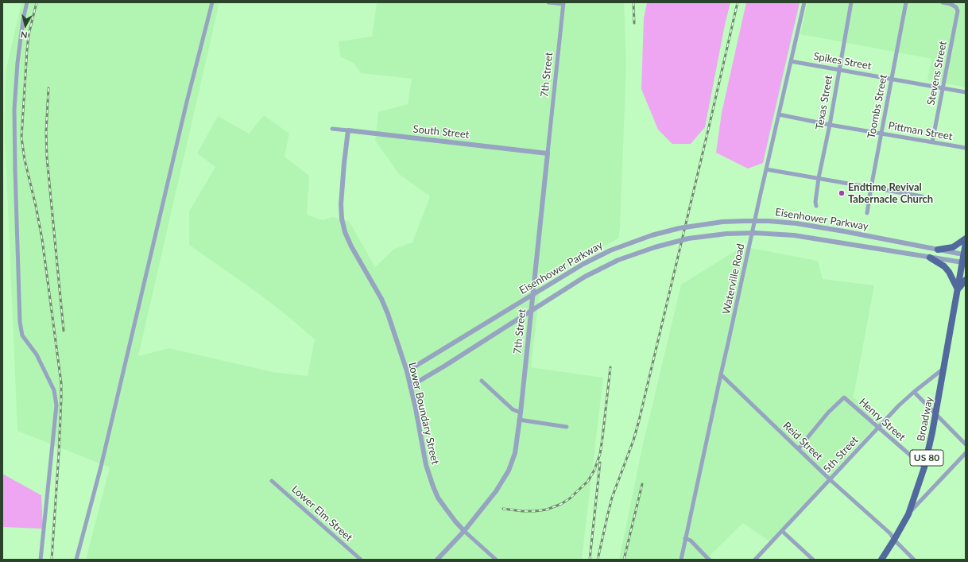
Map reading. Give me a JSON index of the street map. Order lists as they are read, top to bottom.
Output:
{
  "streets": {
    "main road": ["Broadway", "US 80"],
    "street": [
      "Spikes Street",
      "Stevens Street",
      "7th Street",
      "Texas Street",
      "Toombs Street",
      "Pittman Street",
      "South Street",
      "Eisenhower Parkway",
      "Waterville Road",
      "Lower Boundary Street",
      "Henry Street",
      "Reid Street",
      "5th Street",
      "Lower Elm Street"
    ]
  },
  "crossings": [
    ["Spikes Street", "Stevens Street"],
    ["Spikes Street", "Texas Street"],
    ["Spikes Street", "Toombs Street"],
    ["Spikes Street", "Waterville Road"],
    ["Stevens Street", "Pittman Street"],
    ["7th Street", "South Street"],
    ["7th Street", "Lower Boundary Street"],
    ["Texas Street", "Pittman Street"],
    ["Toombs Street", "Pittman Street"],
    ["Pittman Street", "Waterville Road"],
    ["South Street", "Lower Boundary Street"],
    ["Eisenhower Parkway", "Lower Boundary Street"],
    ["Eisenhower Parkway", "US 80"],
    ["Waterville Road", "Reid Street"],
    ["Broadway", "Henry Street"],
    ["Broadway", "Reid Street"],
    ["Broadway", "5th Street"],
    ["Broadway", "US 80"],
    ["Henry Street", "Reid Street"],
    ["Henry Street", "5th Street"],
    ["Reid Street", "5th Street"]
  ],
  "places": ["Endtime Revival Tabernacle Church"],
  "north": "bottom"
}
